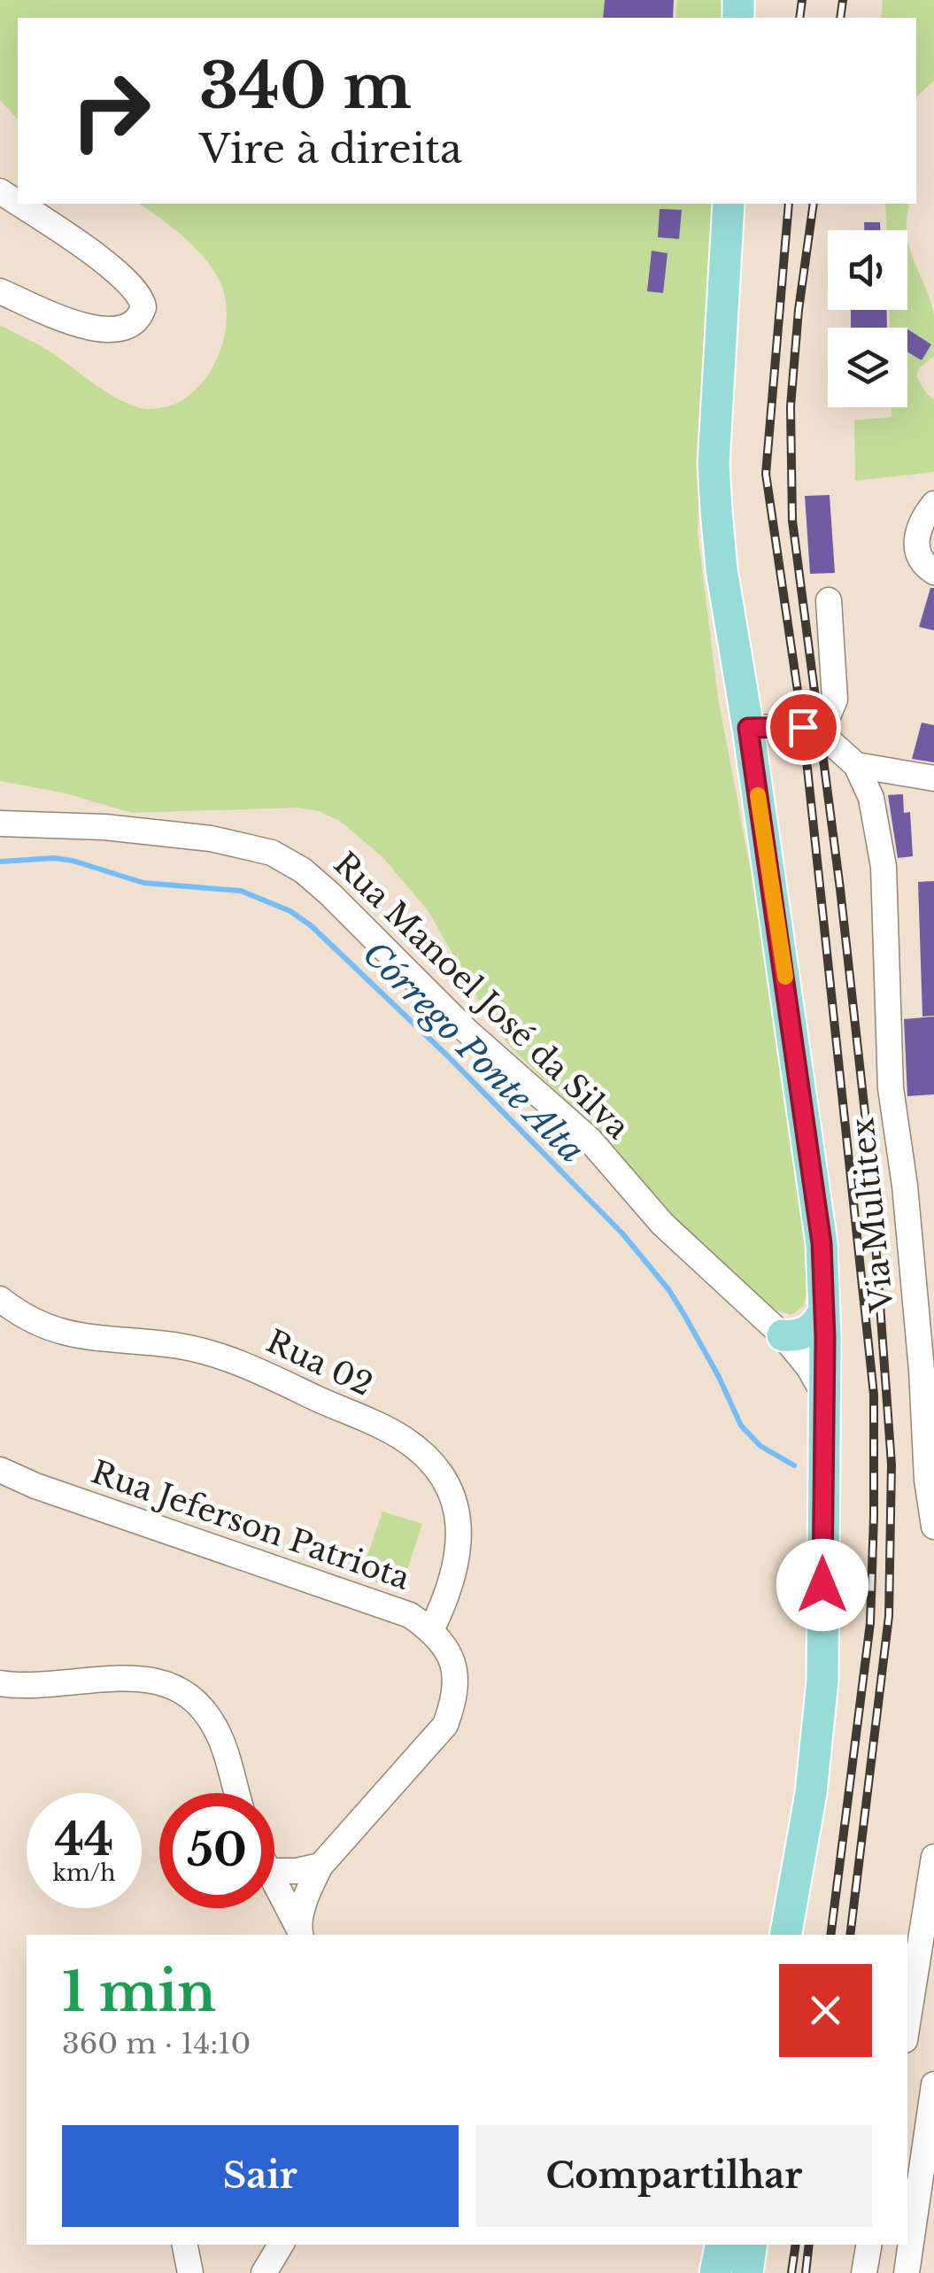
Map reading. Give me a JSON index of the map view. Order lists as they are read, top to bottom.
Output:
{
  "streets": {
    "street": [
      "Rua Manoel José da Silva",
      "Via Multitex",
      "Rua 02",
      "Rua Jeferson Patriota"
    ]
  },
  "crossings": [
    ["Rua 02", "Rua Jeferson Patriota"]
  ],
  "water": ["Córrego Ponte Alta"],
  "page": {
    "turn": ["340 m", "Vire à direita"],
    "speed": "44 km/h",
    "limit": "50",
    "heading": ["1 min", "360 m · 14:10"],
    "buttons": ["Sair", "Compartilhar"]
  }
}
